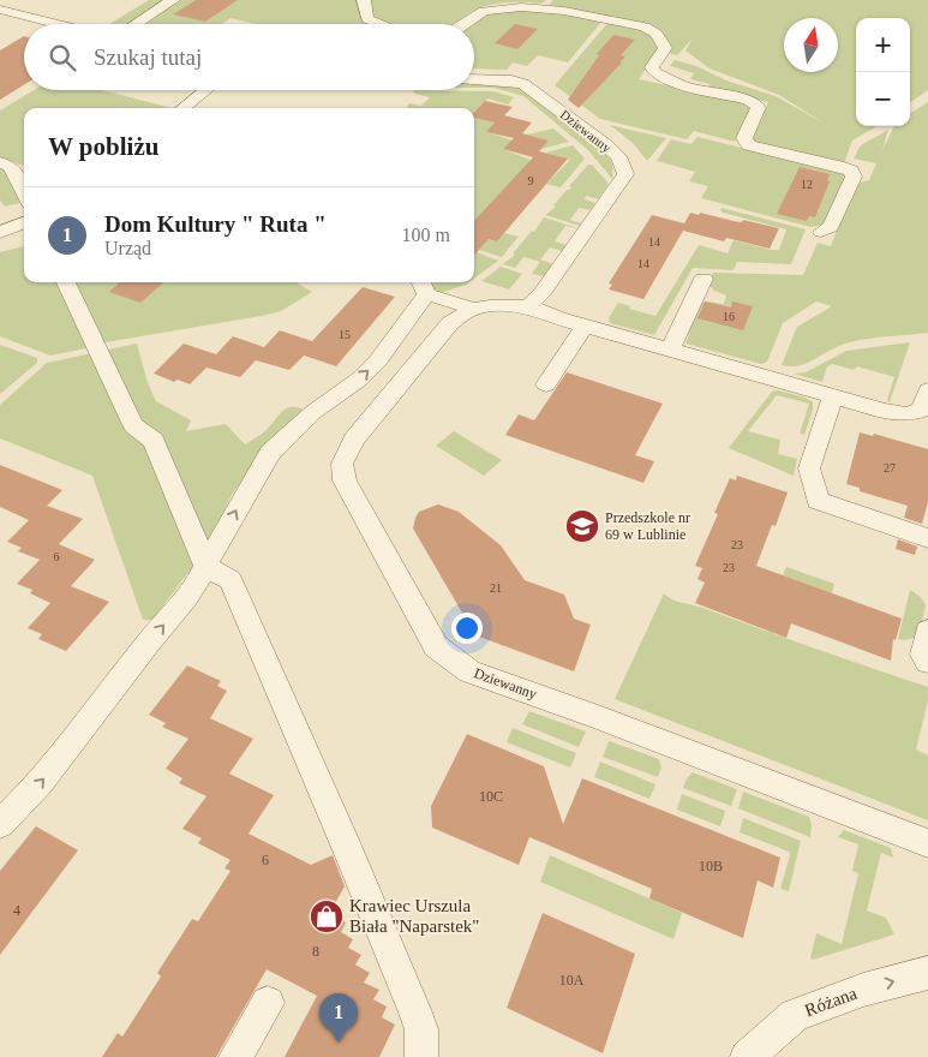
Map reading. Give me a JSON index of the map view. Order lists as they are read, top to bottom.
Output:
{
  "streets": {
    "street": ["Dziewanny", "Różana"]
  },
  "one_way": ["Różana"],
  "places": {
    "school or university": ["Przedszkole nr 69 w Lublinie"],
    "shop": ["Krawiec Urszula Biała \"Naparstek\""]
  },
  "house_numbers": [
    "9",
    "12",
    "14",
    "14",
    "16",
    "15",
    "27",
    "23",
    "6",
    "23",
    "21",
    "10C",
    "6",
    "10B",
    "4",
    "8",
    "10A"
  ],
  "north": "top",
  "page": {
    "map_buttons": ["+", "−"],
    "search": "Szukaj tutaj",
    "heading": "W pobliżu",
    "list": [
      {
        "mark": "1",
        "name": "Dom Kultury \" Ruta \"",
        "note": "Urząd",
        "value": "100 m"
      }
    ],
    "pins": "1"
  }
}
